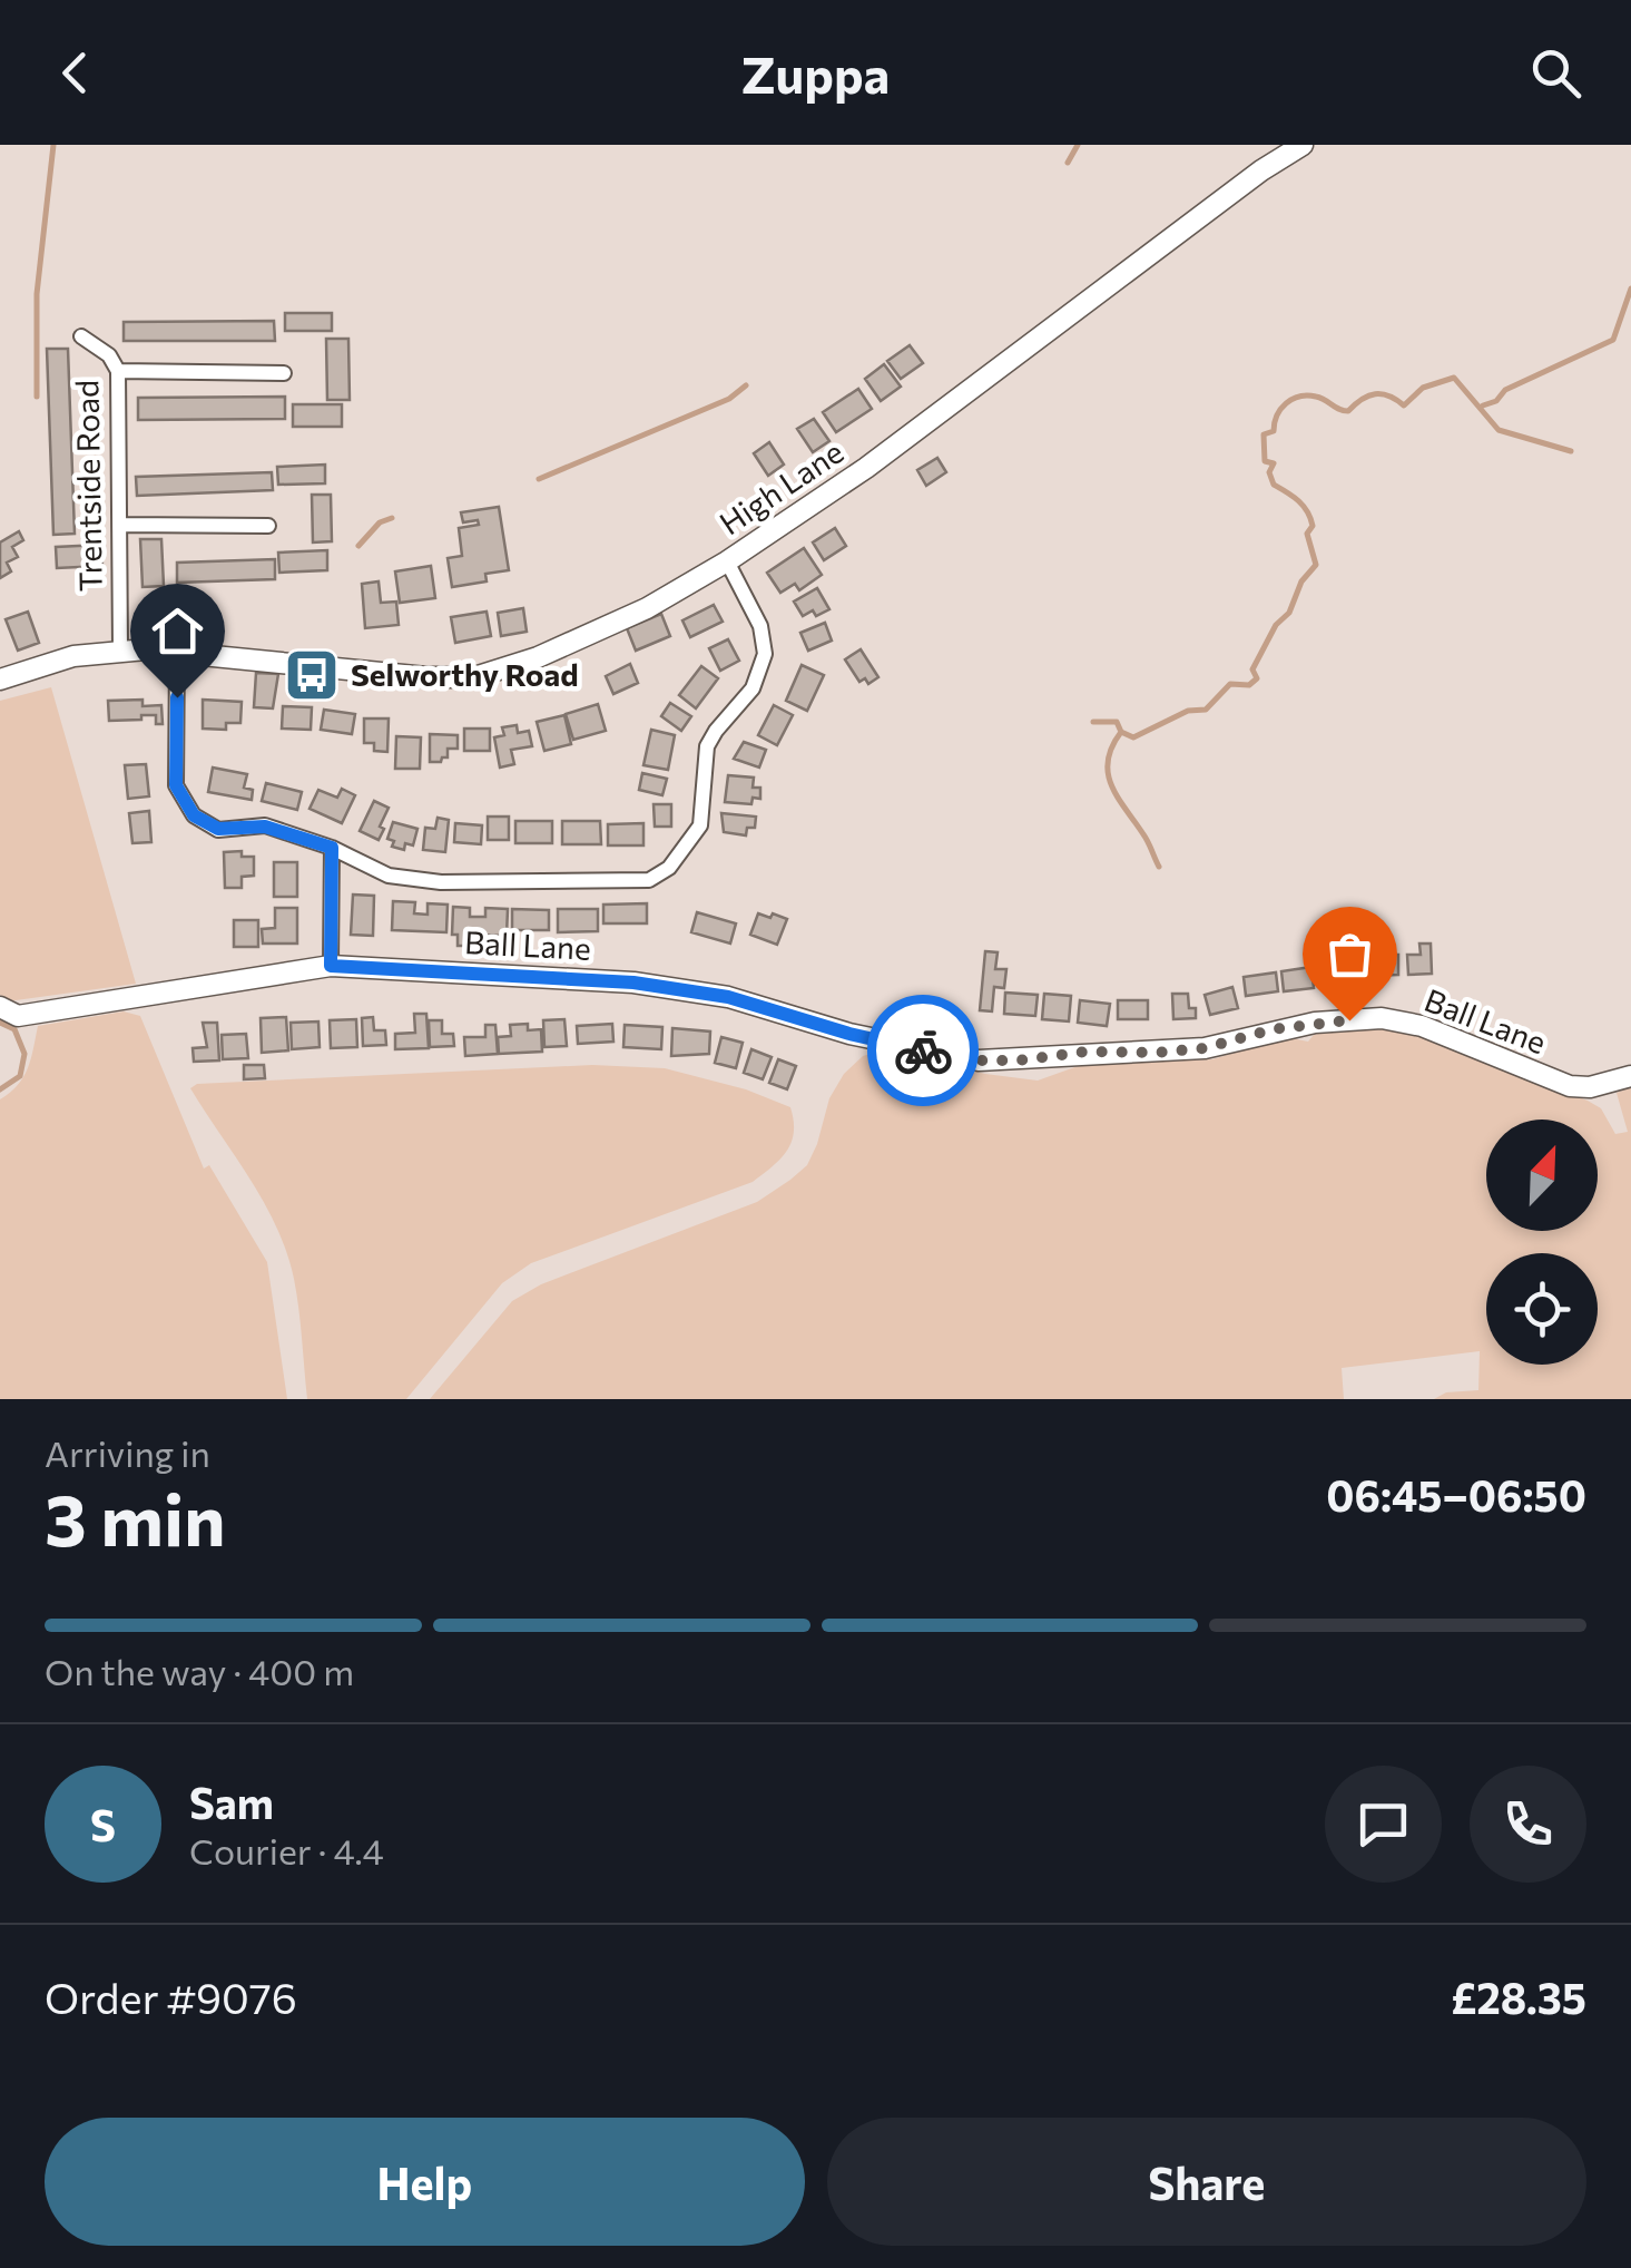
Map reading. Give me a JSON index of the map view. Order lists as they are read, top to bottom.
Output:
{
  "streets": {
    "street": ["Trentside Road", "High Lane", "Ball Lane"]
  },
  "crossings": [
    ["Trentside Road", "High Lane"]
  ],
  "places": {
    "bus stop": ["Selworthy Road"]
  },
  "north": "top right",
  "page": {
    "header": "Zuppa",
    "heading": ["3 min", "Arriving in", "06:45–06:50"],
    "panel": [
      "Sam",
      "Courier · 4.4",
      "Order #9076",
      "£28.35"
    ],
    "bar": "On the way · 400 m",
    "round": "S",
    "buttons": ["Help", "Share"]
  }
}
